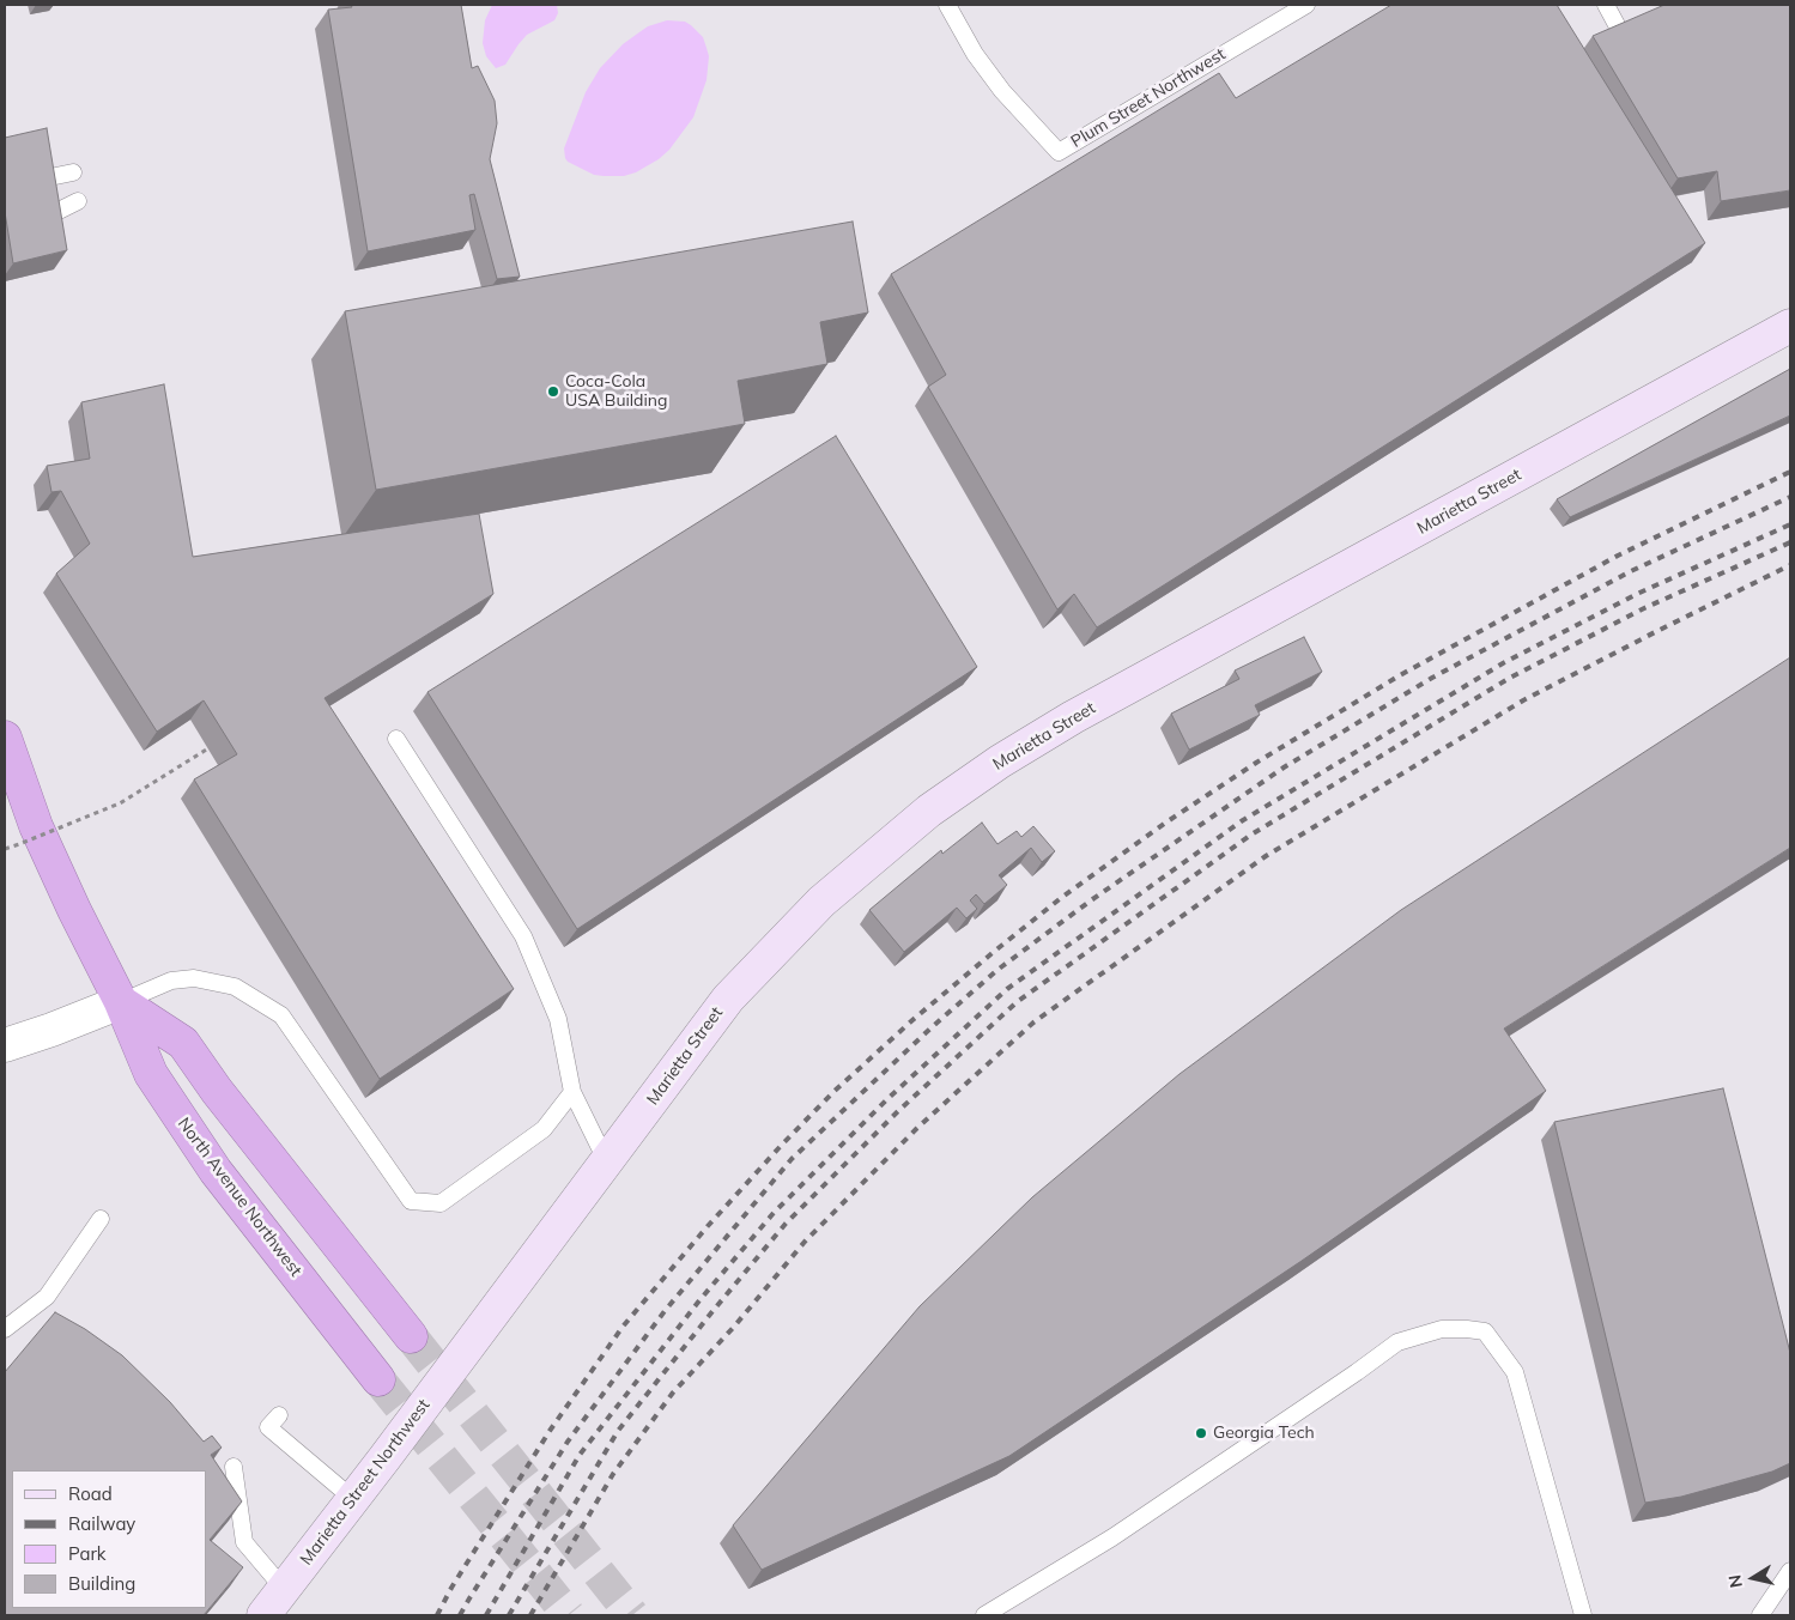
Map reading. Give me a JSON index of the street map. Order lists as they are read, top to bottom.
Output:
{
  "streets": {
    "highway": ["North Avenue Northwest"],
    "main road": ["Marietta Street", "Marietta Street Northwest"],
    "lane": ["Plum Street Northwest"]
  },
  "crossings": [
    ["Marietta Street", "Marietta Street Northwest"]
  ],
  "places": ["Coca-Cola USA Building", "Georgia Tech"],
  "legend": [
    "Road",
    "Railway",
    "Park",
    "Building"
  ],
  "north": "left"
}
